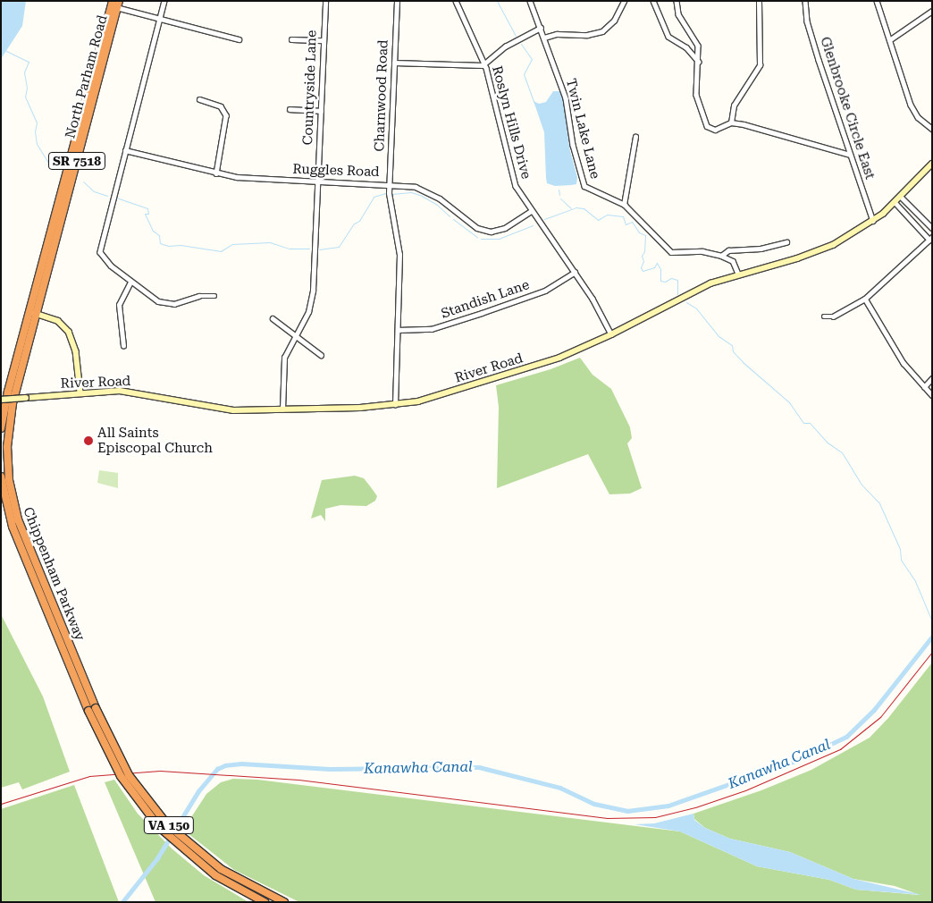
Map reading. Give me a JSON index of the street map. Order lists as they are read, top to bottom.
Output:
{
  "streets": {
    "highway": [
      "North Parham Road",
      "SR 7518",
      "Chippenham Parkway",
      "VA 150"
    ],
    "main road": ["River Road"],
    "street": [
      "Countryside Lane",
      "Charnwood Road",
      "Glenbrooke Circle East",
      "Roslyn Hills Drive",
      "Twin Lake Lane",
      "Ruggles Road",
      "Standish Lane"
    ]
  },
  "crossings": [
    ["North Parham Road", "Chippenham Parkway"],
    ["Countryside Lane", "Ruggles Road"],
    ["Countryside Lane", "River Road"],
    ["Charnwood Road", "Ruggles Road"],
    ["Charnwood Road", "Standish Lane"],
    ["Charnwood Road", "River Road"],
    ["Glenbrooke Circle East", "River Road"],
    ["Roslyn Hills Drive", "Ruggles Road"],
    ["Roslyn Hills Drive", "Standish Lane"],
    ["Roslyn Hills Drive", "River Road"],
    ["Chippenham Parkway", "VA 150"]
  ],
  "water": ["Kanawha Canal"],
  "places": ["All Saints Episcopal Church"]
}
